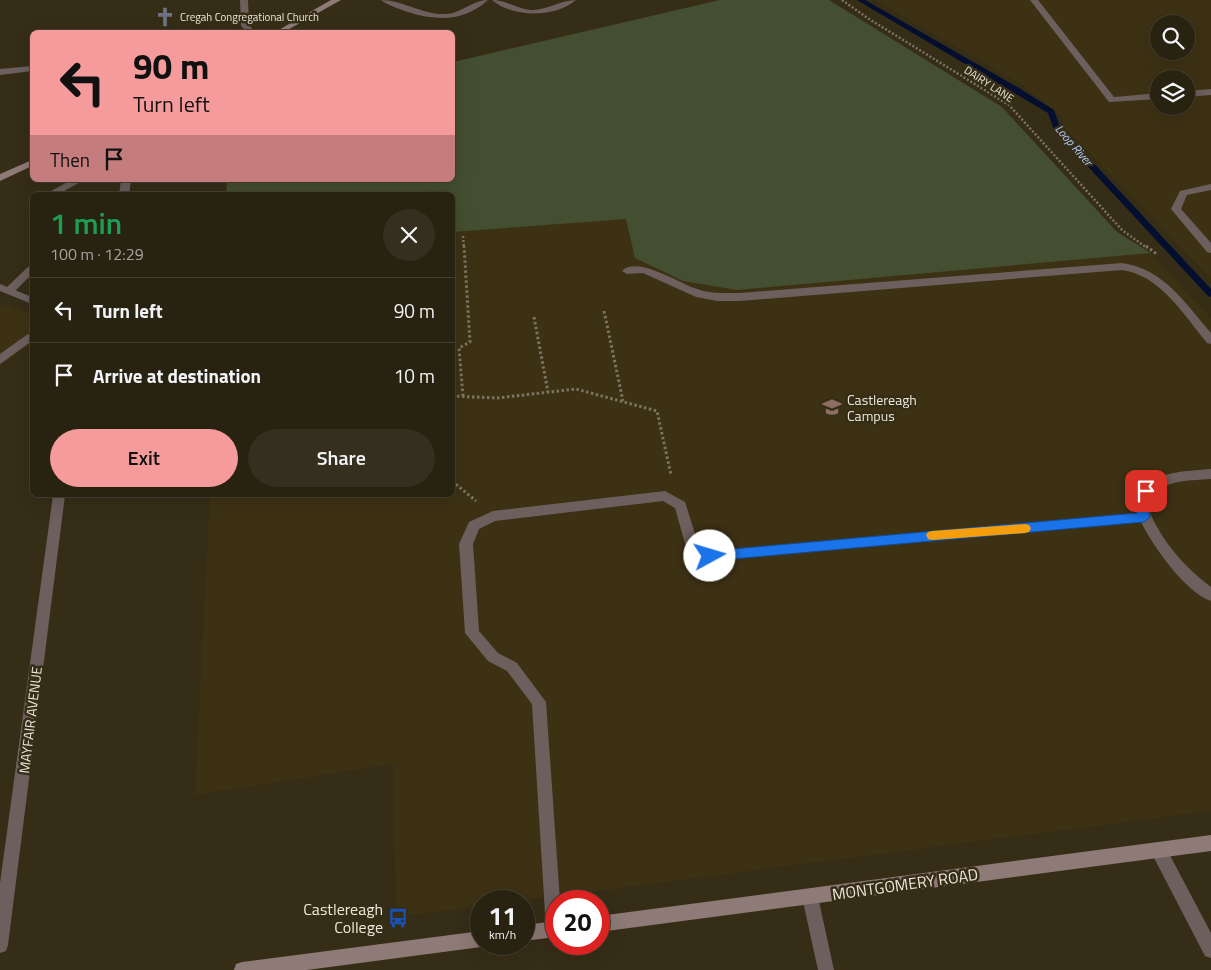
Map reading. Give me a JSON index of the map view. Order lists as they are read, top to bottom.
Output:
{
  "streets": {
    "street": ["MAYFAIR AVENUE", "MONTGOMERY ROAD"],
    "path": ["DAIRY LANE"]
  },
  "water": ["Loop River"],
  "places": {
    "church": ["Cregah Congregational Church"],
    "school or university": ["Castlereagh Campus"],
    "bus stop": ["Castlereagh College"]
  },
  "page": {
    "turn": ["90 m", "Turn left"],
    "then": "Then",
    "heading": ["1 min", "100 m · 12:29"],
    "list": [
      {
        "name": "Turn left",
        "value": "90 m"
      },
      {
        "name": "Arrive at destination",
        "value": "10 m"
      }
    ],
    "buttons": ["Exit", "Share"],
    "speed": "11 km/h",
    "limit": "20"
  }
}
